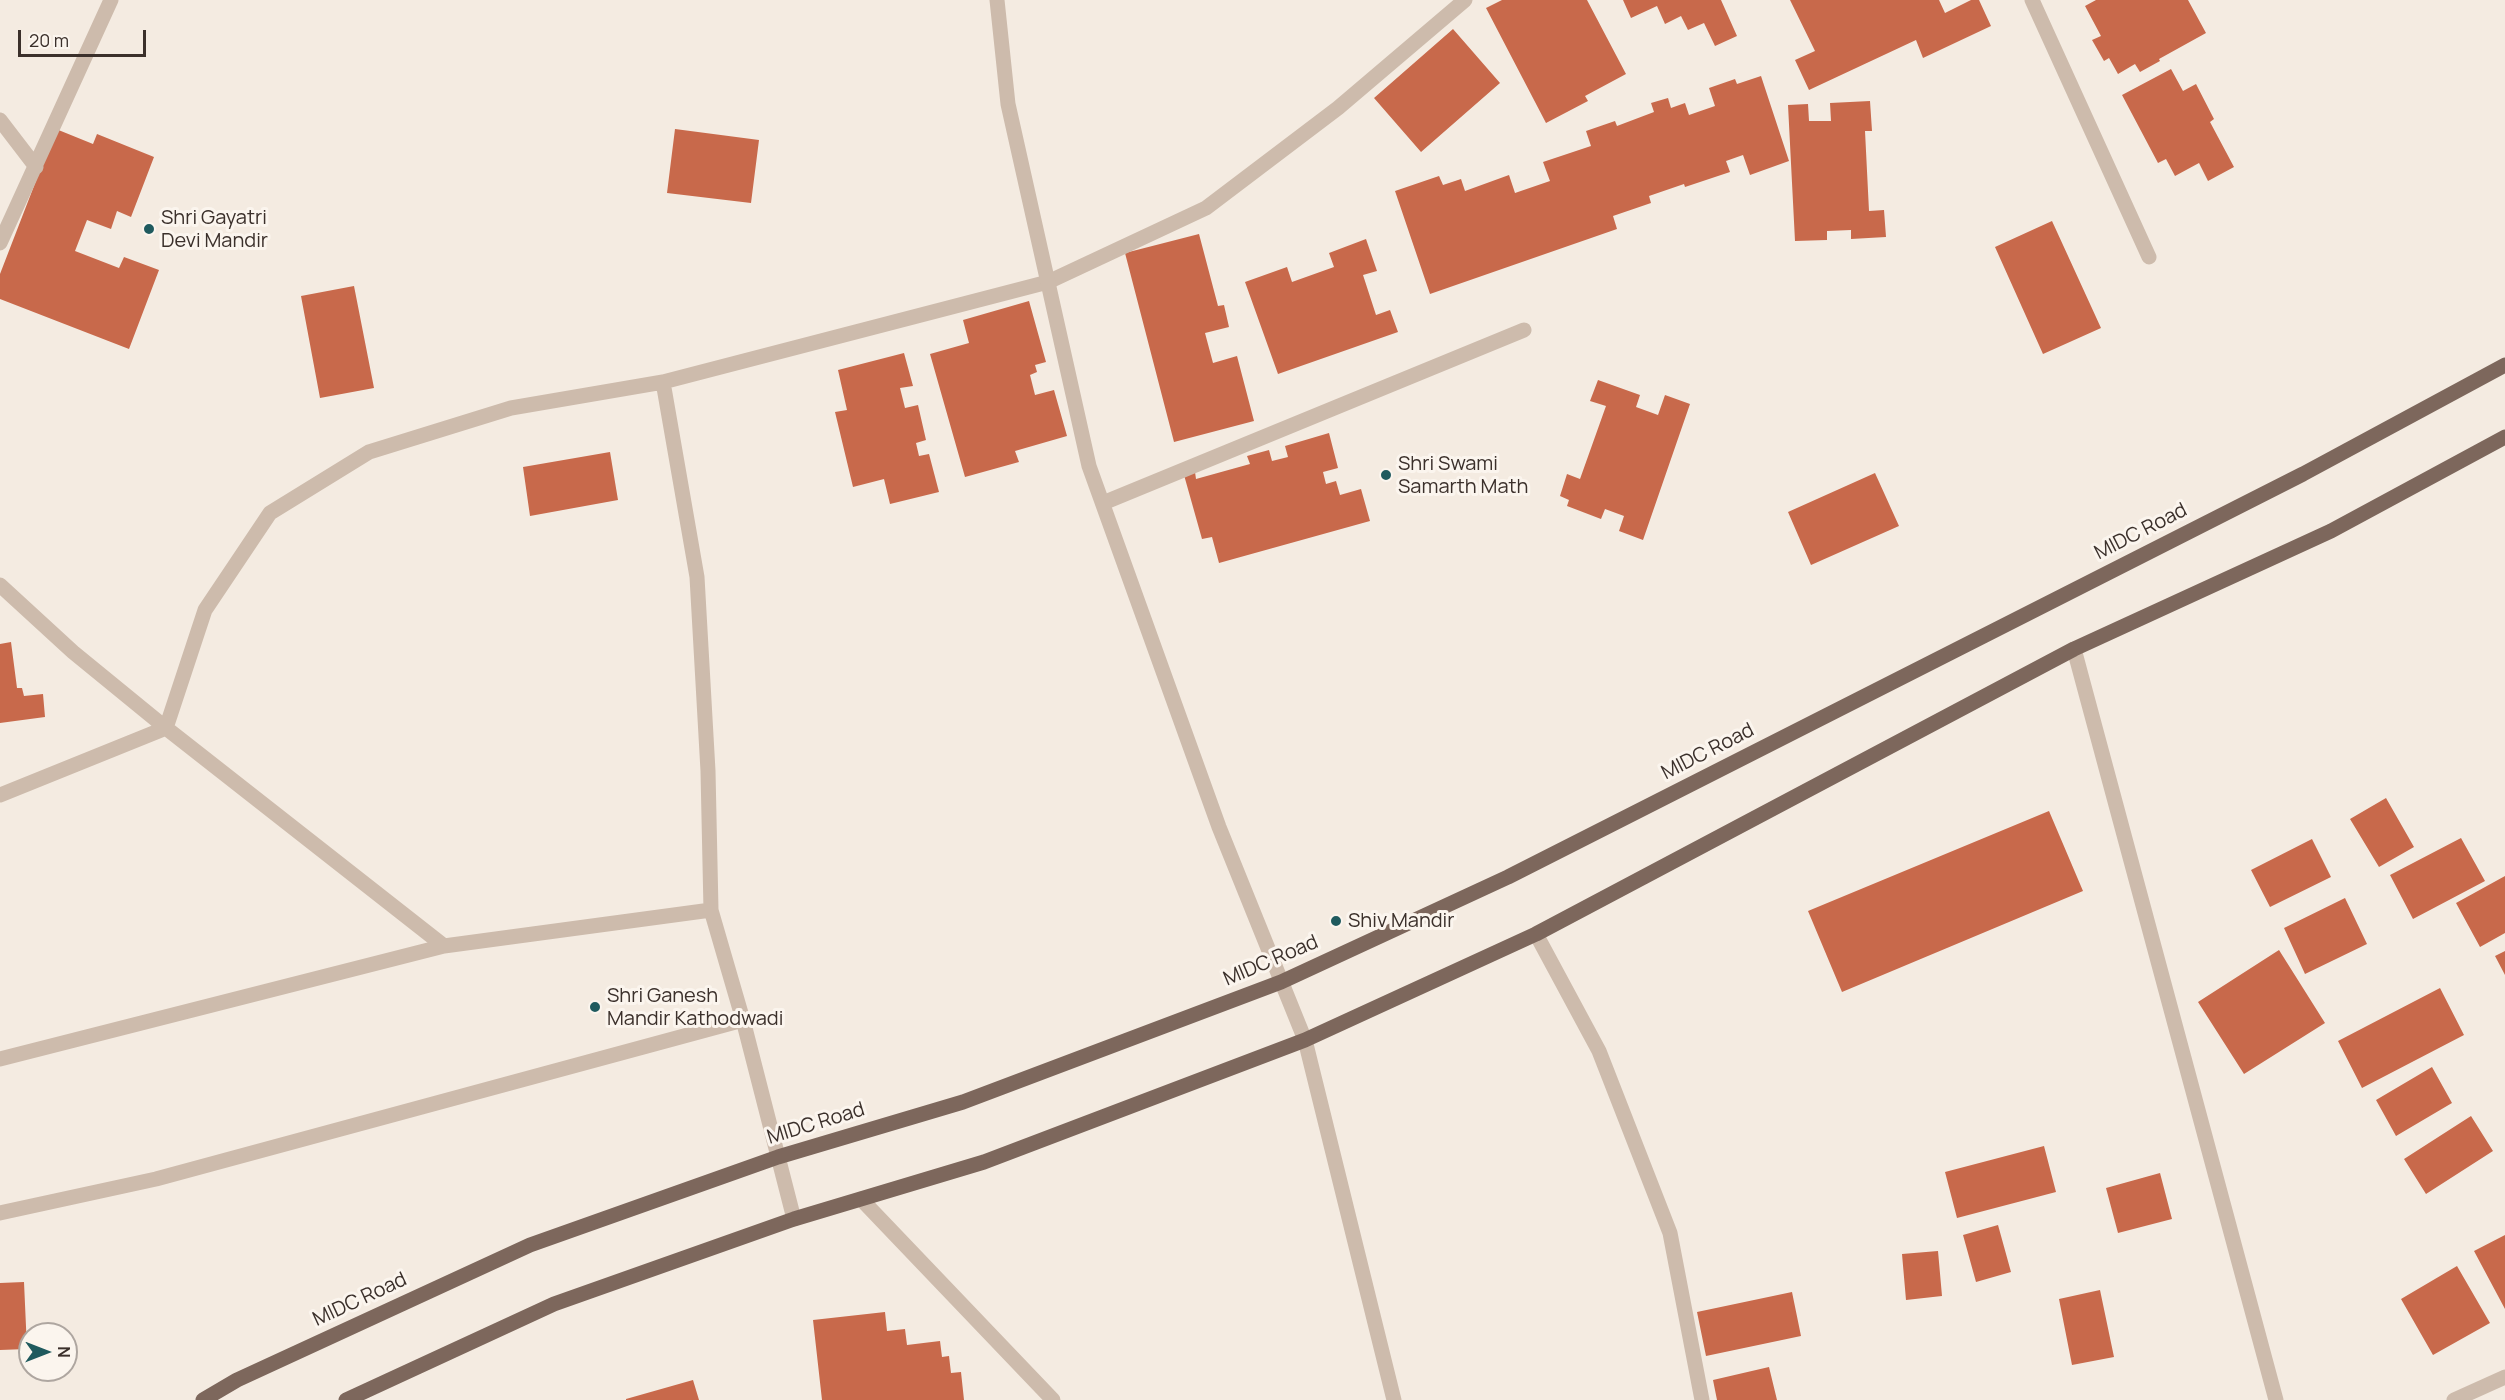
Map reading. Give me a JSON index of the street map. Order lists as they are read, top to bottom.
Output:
{
  "streets": {
    "main road": ["MIDC Road"]
  },
  "places": [
    "Shri Gayatri Devi Mandir",
    "Shri Swami Samarth Math",
    "Shiv Mandir",
    "Shri Ganesh Mandir Kathodwadi"
  ],
  "scale_bar": "20 m",
  "north": "right"
}
